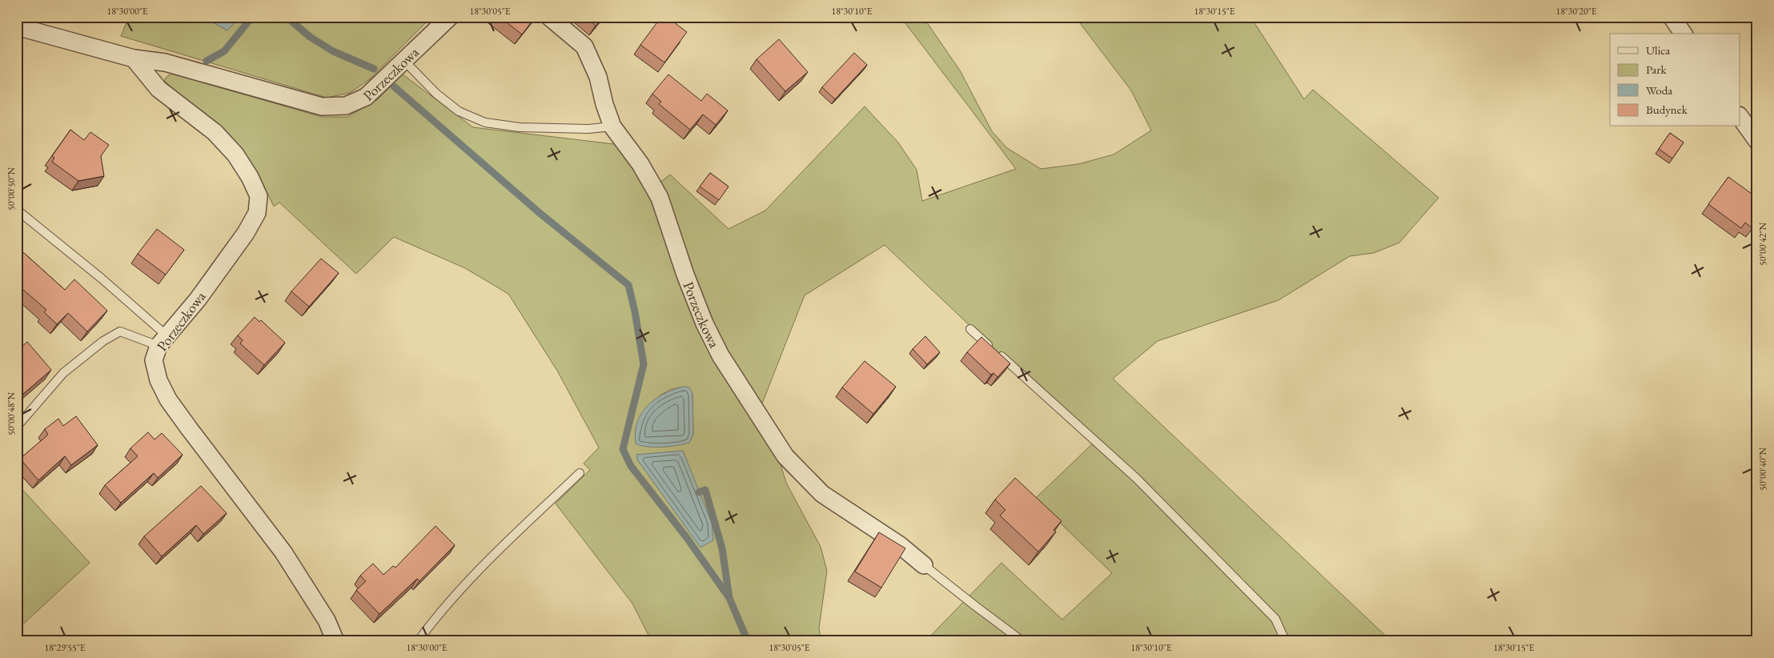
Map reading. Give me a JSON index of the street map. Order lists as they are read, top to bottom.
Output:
{
  "streets": {
    "street": ["Porzeczkowa"]
  },
  "legend": [
    "Ulica",
    "Park",
    "Woda",
    "Budynek"
  ],
  "coordinates": [
    "18°30'00\"E",
    "18°30'05\"E",
    "18°30'10\"E",
    "18°30'15\"E",
    "18°30'20\"E",
    "50°00'50\"N",
    "50°00'42\"N",
    "50°00'48\"N",
    "50°00'40\"N",
    "18°29'55\"E"
  ]
}
